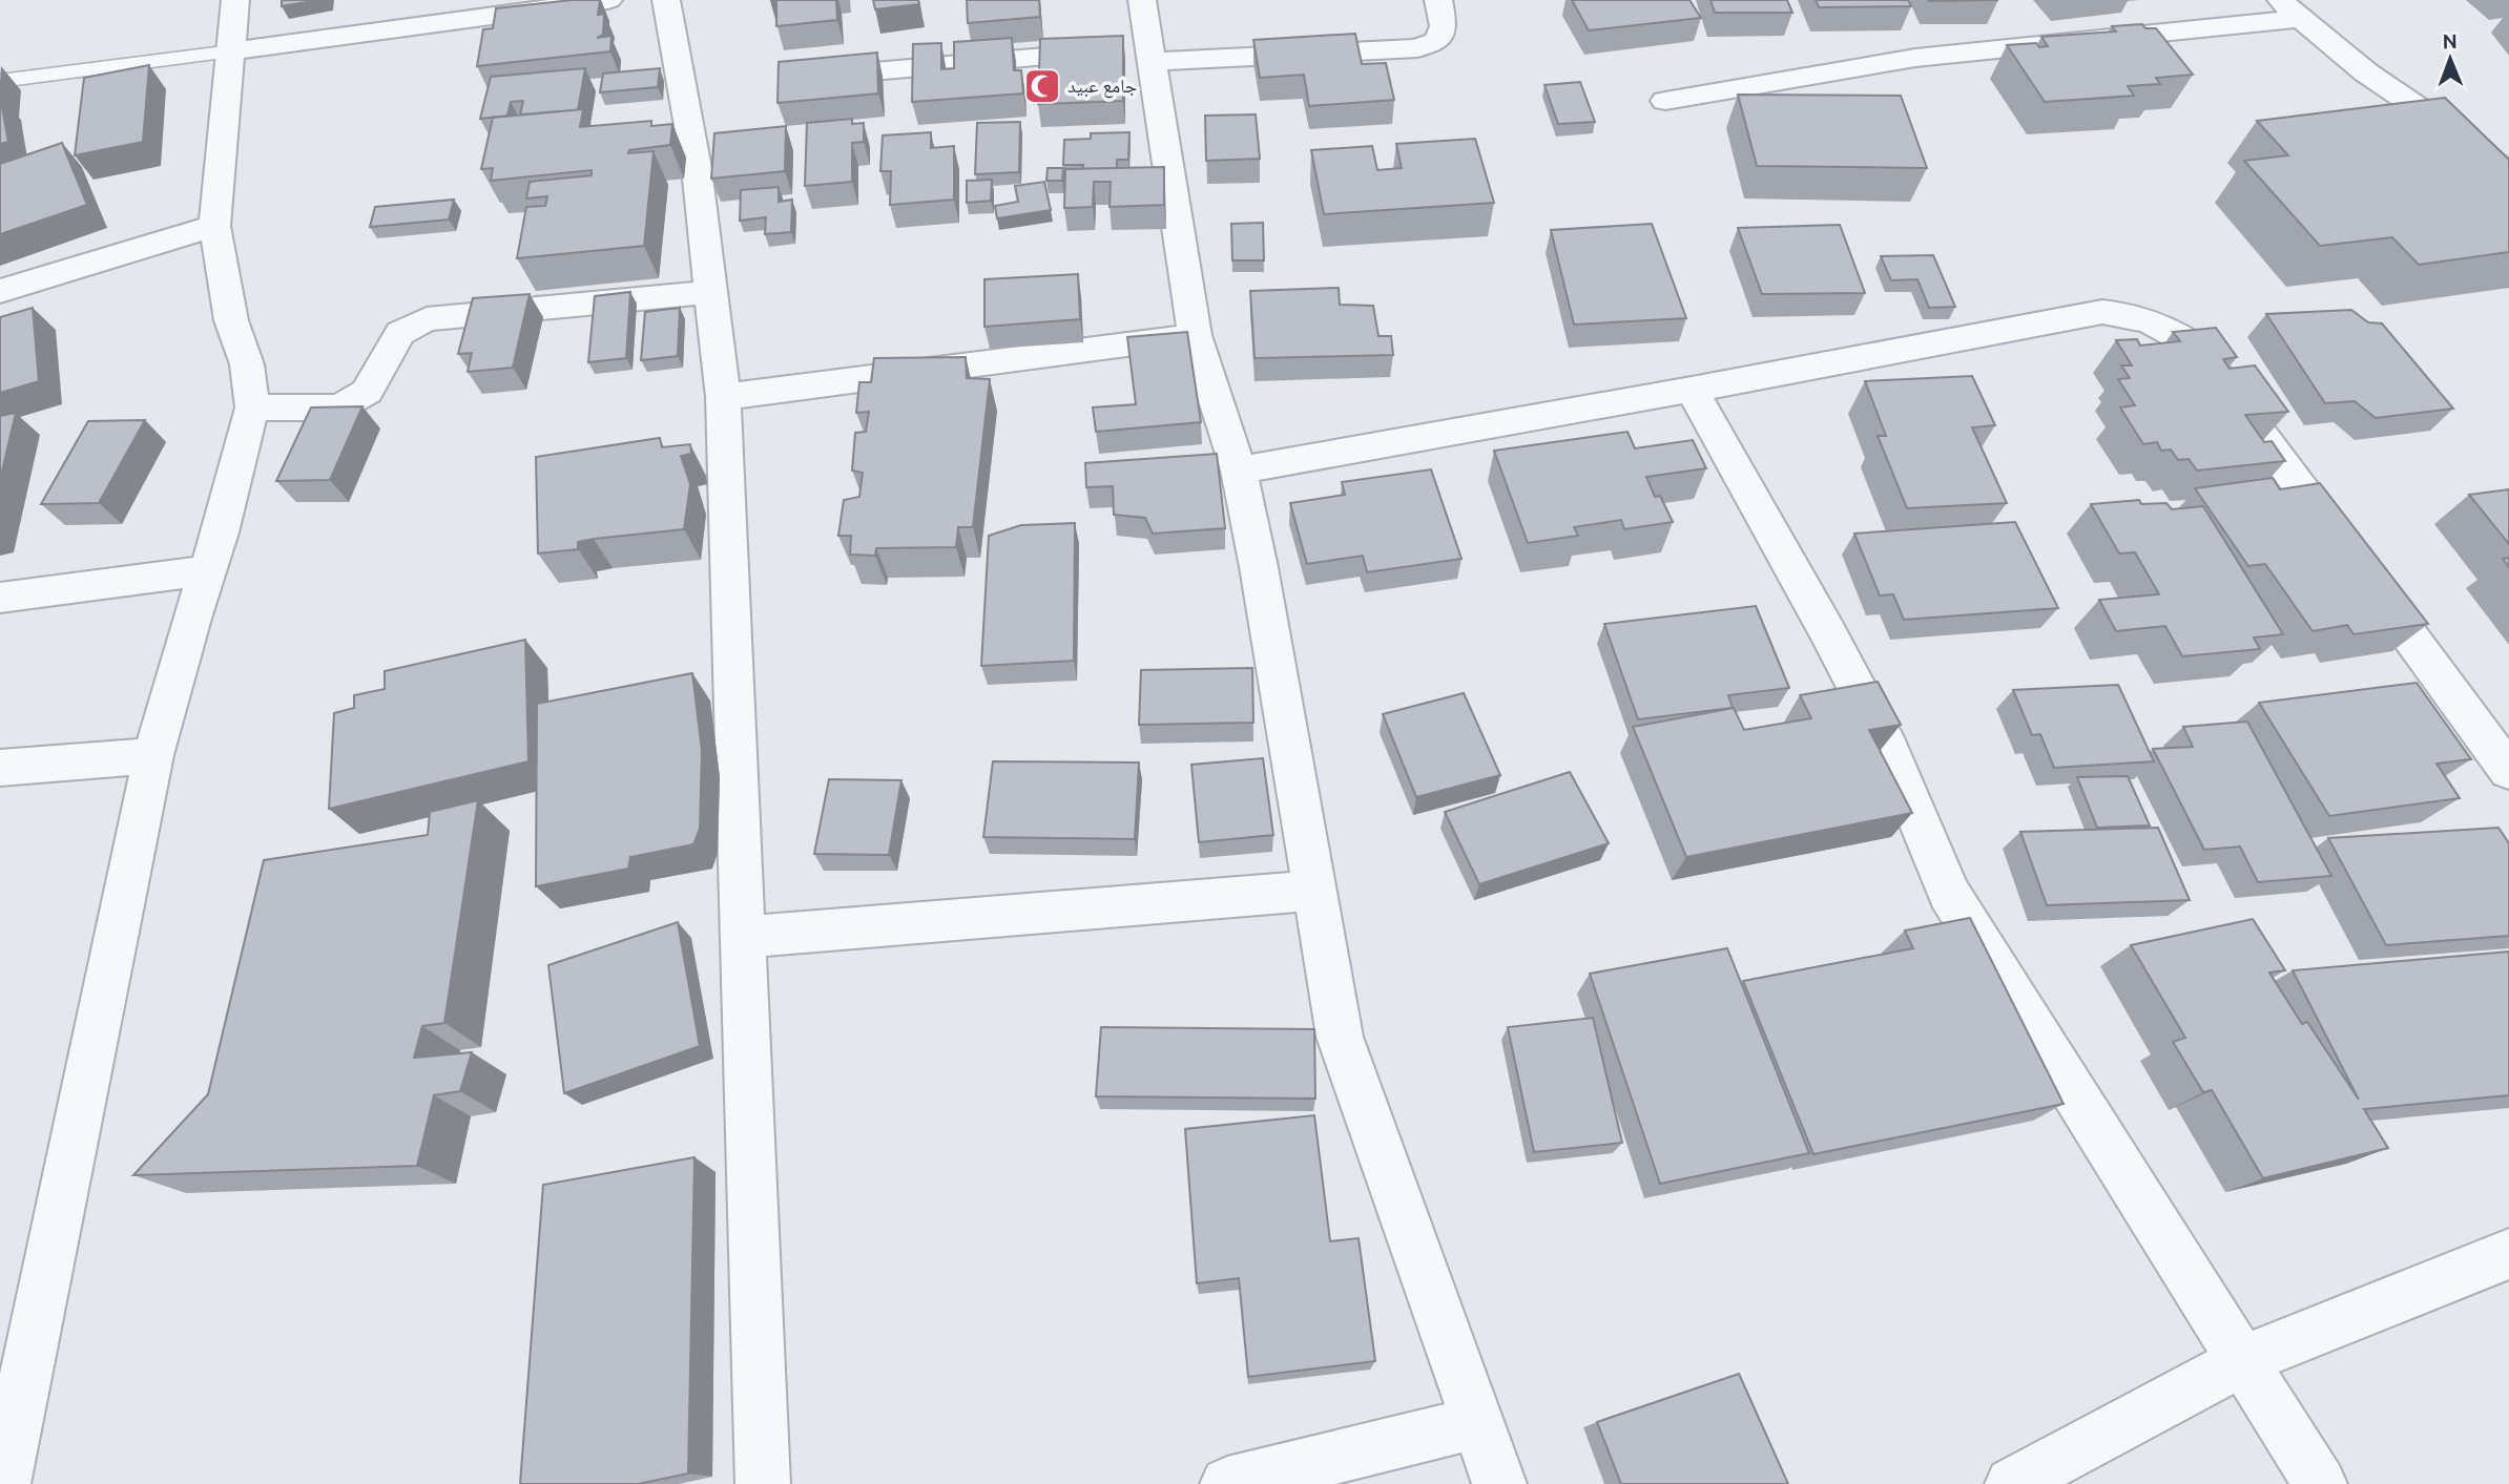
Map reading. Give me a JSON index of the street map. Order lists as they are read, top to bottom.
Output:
{
  "places": {
    "mosque": ["جامع عبيد"]
  },
  "north": "top"
}
